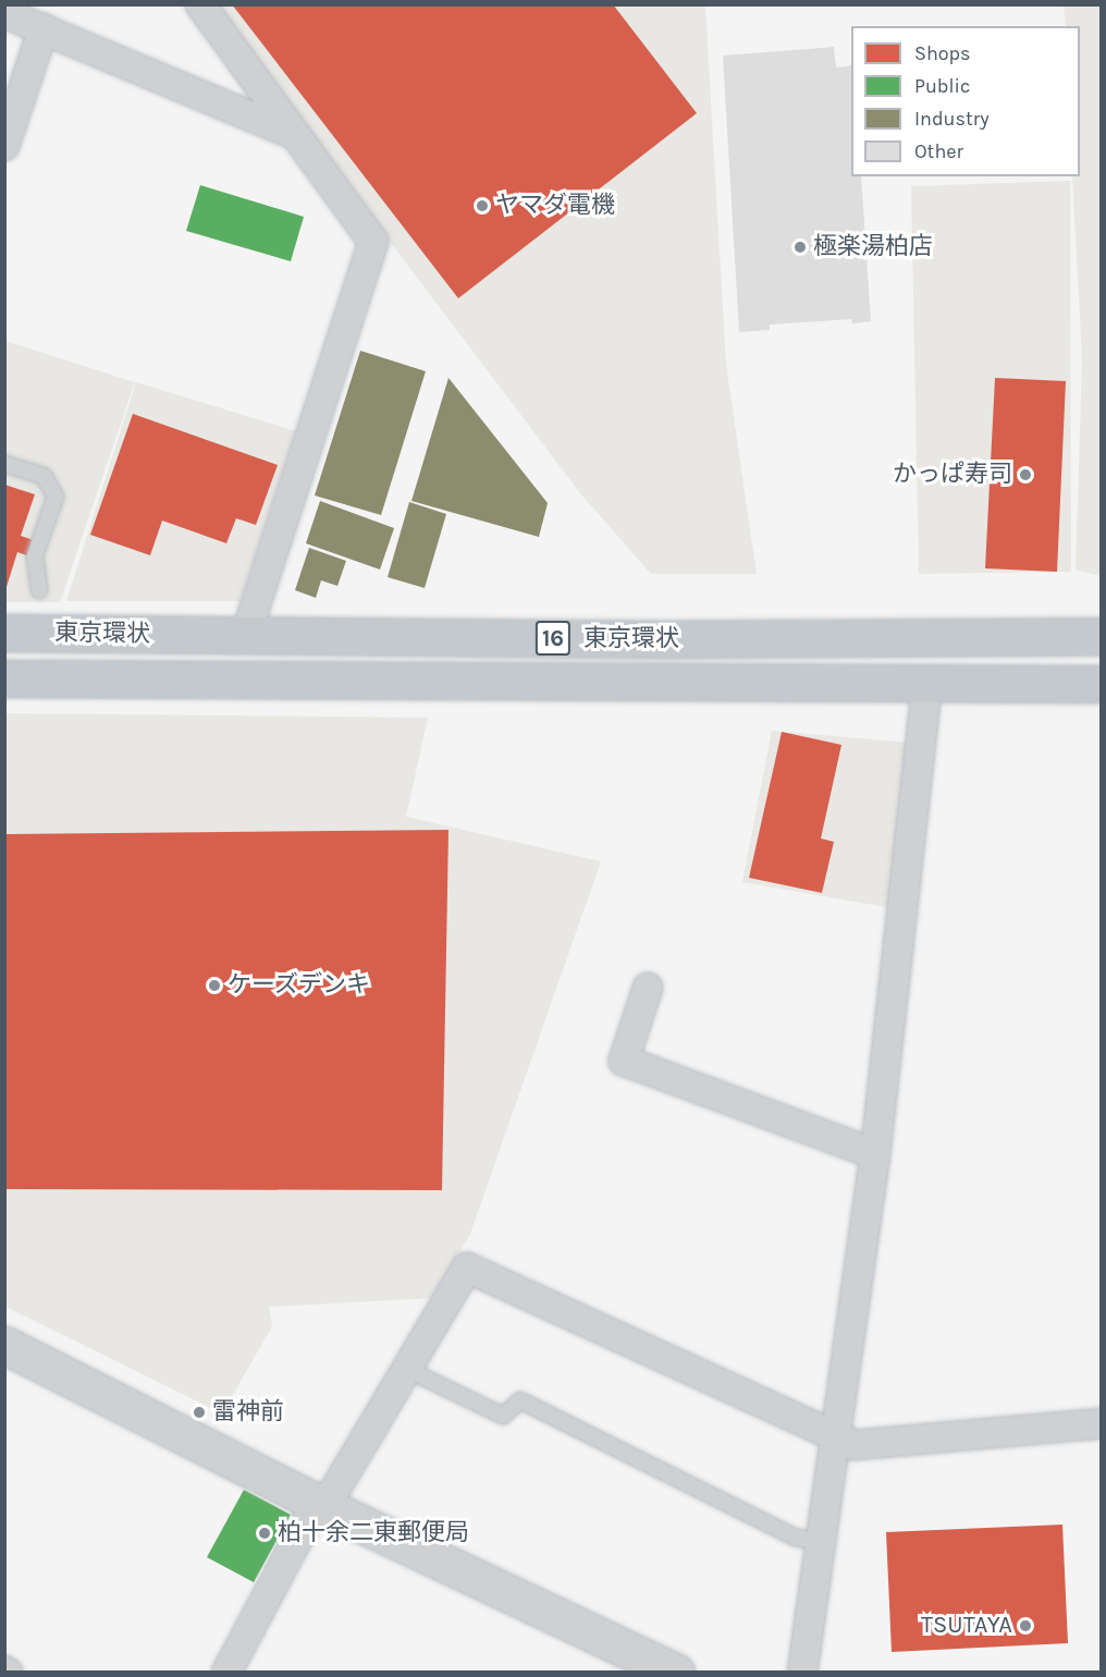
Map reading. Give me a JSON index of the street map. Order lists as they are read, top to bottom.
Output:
{
  "streets": {
    "highway": ["東京環状", "16"]
  },
  "places": [
    "ヤマダ電機",
    "極楽湯柏店",
    "かっぱ寿司",
    "ケーズデンキ",
    "雷神前",
    "柏十余二東郵便局",
    "TSUTAYA"
  ],
  "legend": [
    "Shops",
    "Public",
    "Industry",
    "Other"
  ]
}
